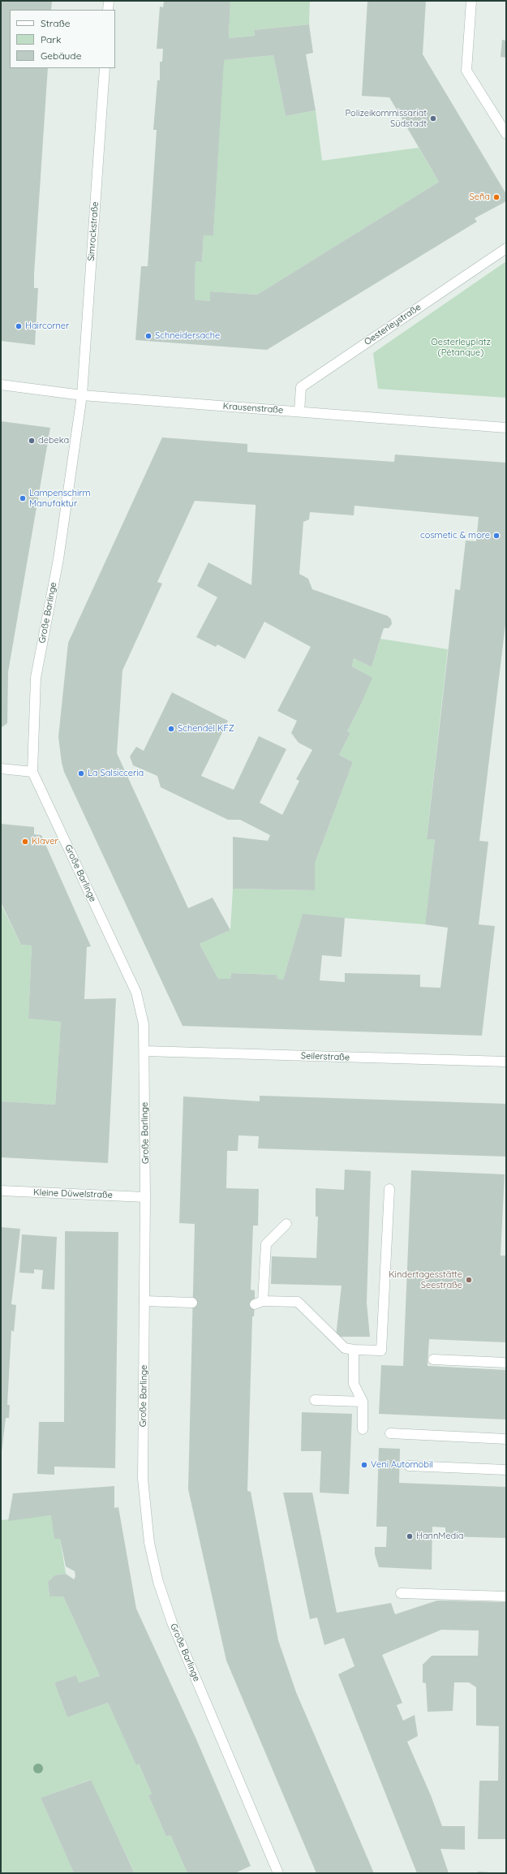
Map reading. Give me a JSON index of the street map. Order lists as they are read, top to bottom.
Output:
{
  "streets": {
    "street": [
      "Simrockstraße",
      "Oesterleystraße",
      "Krausenstraße",
      "Große Barlinge",
      "Seilerstraße",
      "Kleine Düwelstraße"
    ]
  },
  "crossings": [
    ["Simrockstraße", "Krausenstraße"],
    ["Simrockstraße", "Große Barlinge"],
    ["Oesterleystraße", "Krausenstraße"],
    ["Krausenstraße", "Große Barlinge"],
    ["Große Barlinge", "Seilerstraße"],
    ["Große Barlinge", "Kleine Düwelstraße"]
  ],
  "parks": ["Oesterleyplatz (Pétanque)"],
  "places": [
    "Polizeikommissariat Südstadt",
    "Seña",
    "Haircorner",
    "Schneidersache",
    "debeka",
    "Lampenschirm Manufaktur",
    "cosmetic & more",
    "Schendel KFZ",
    "La Salsicceria",
    "Klaver",
    "Kindertagesstätte Seestraße",
    "Veni Automobil",
    "HannMedia"
  ],
  "legend": ["Straße", "Park", "Gebäude"]
}
